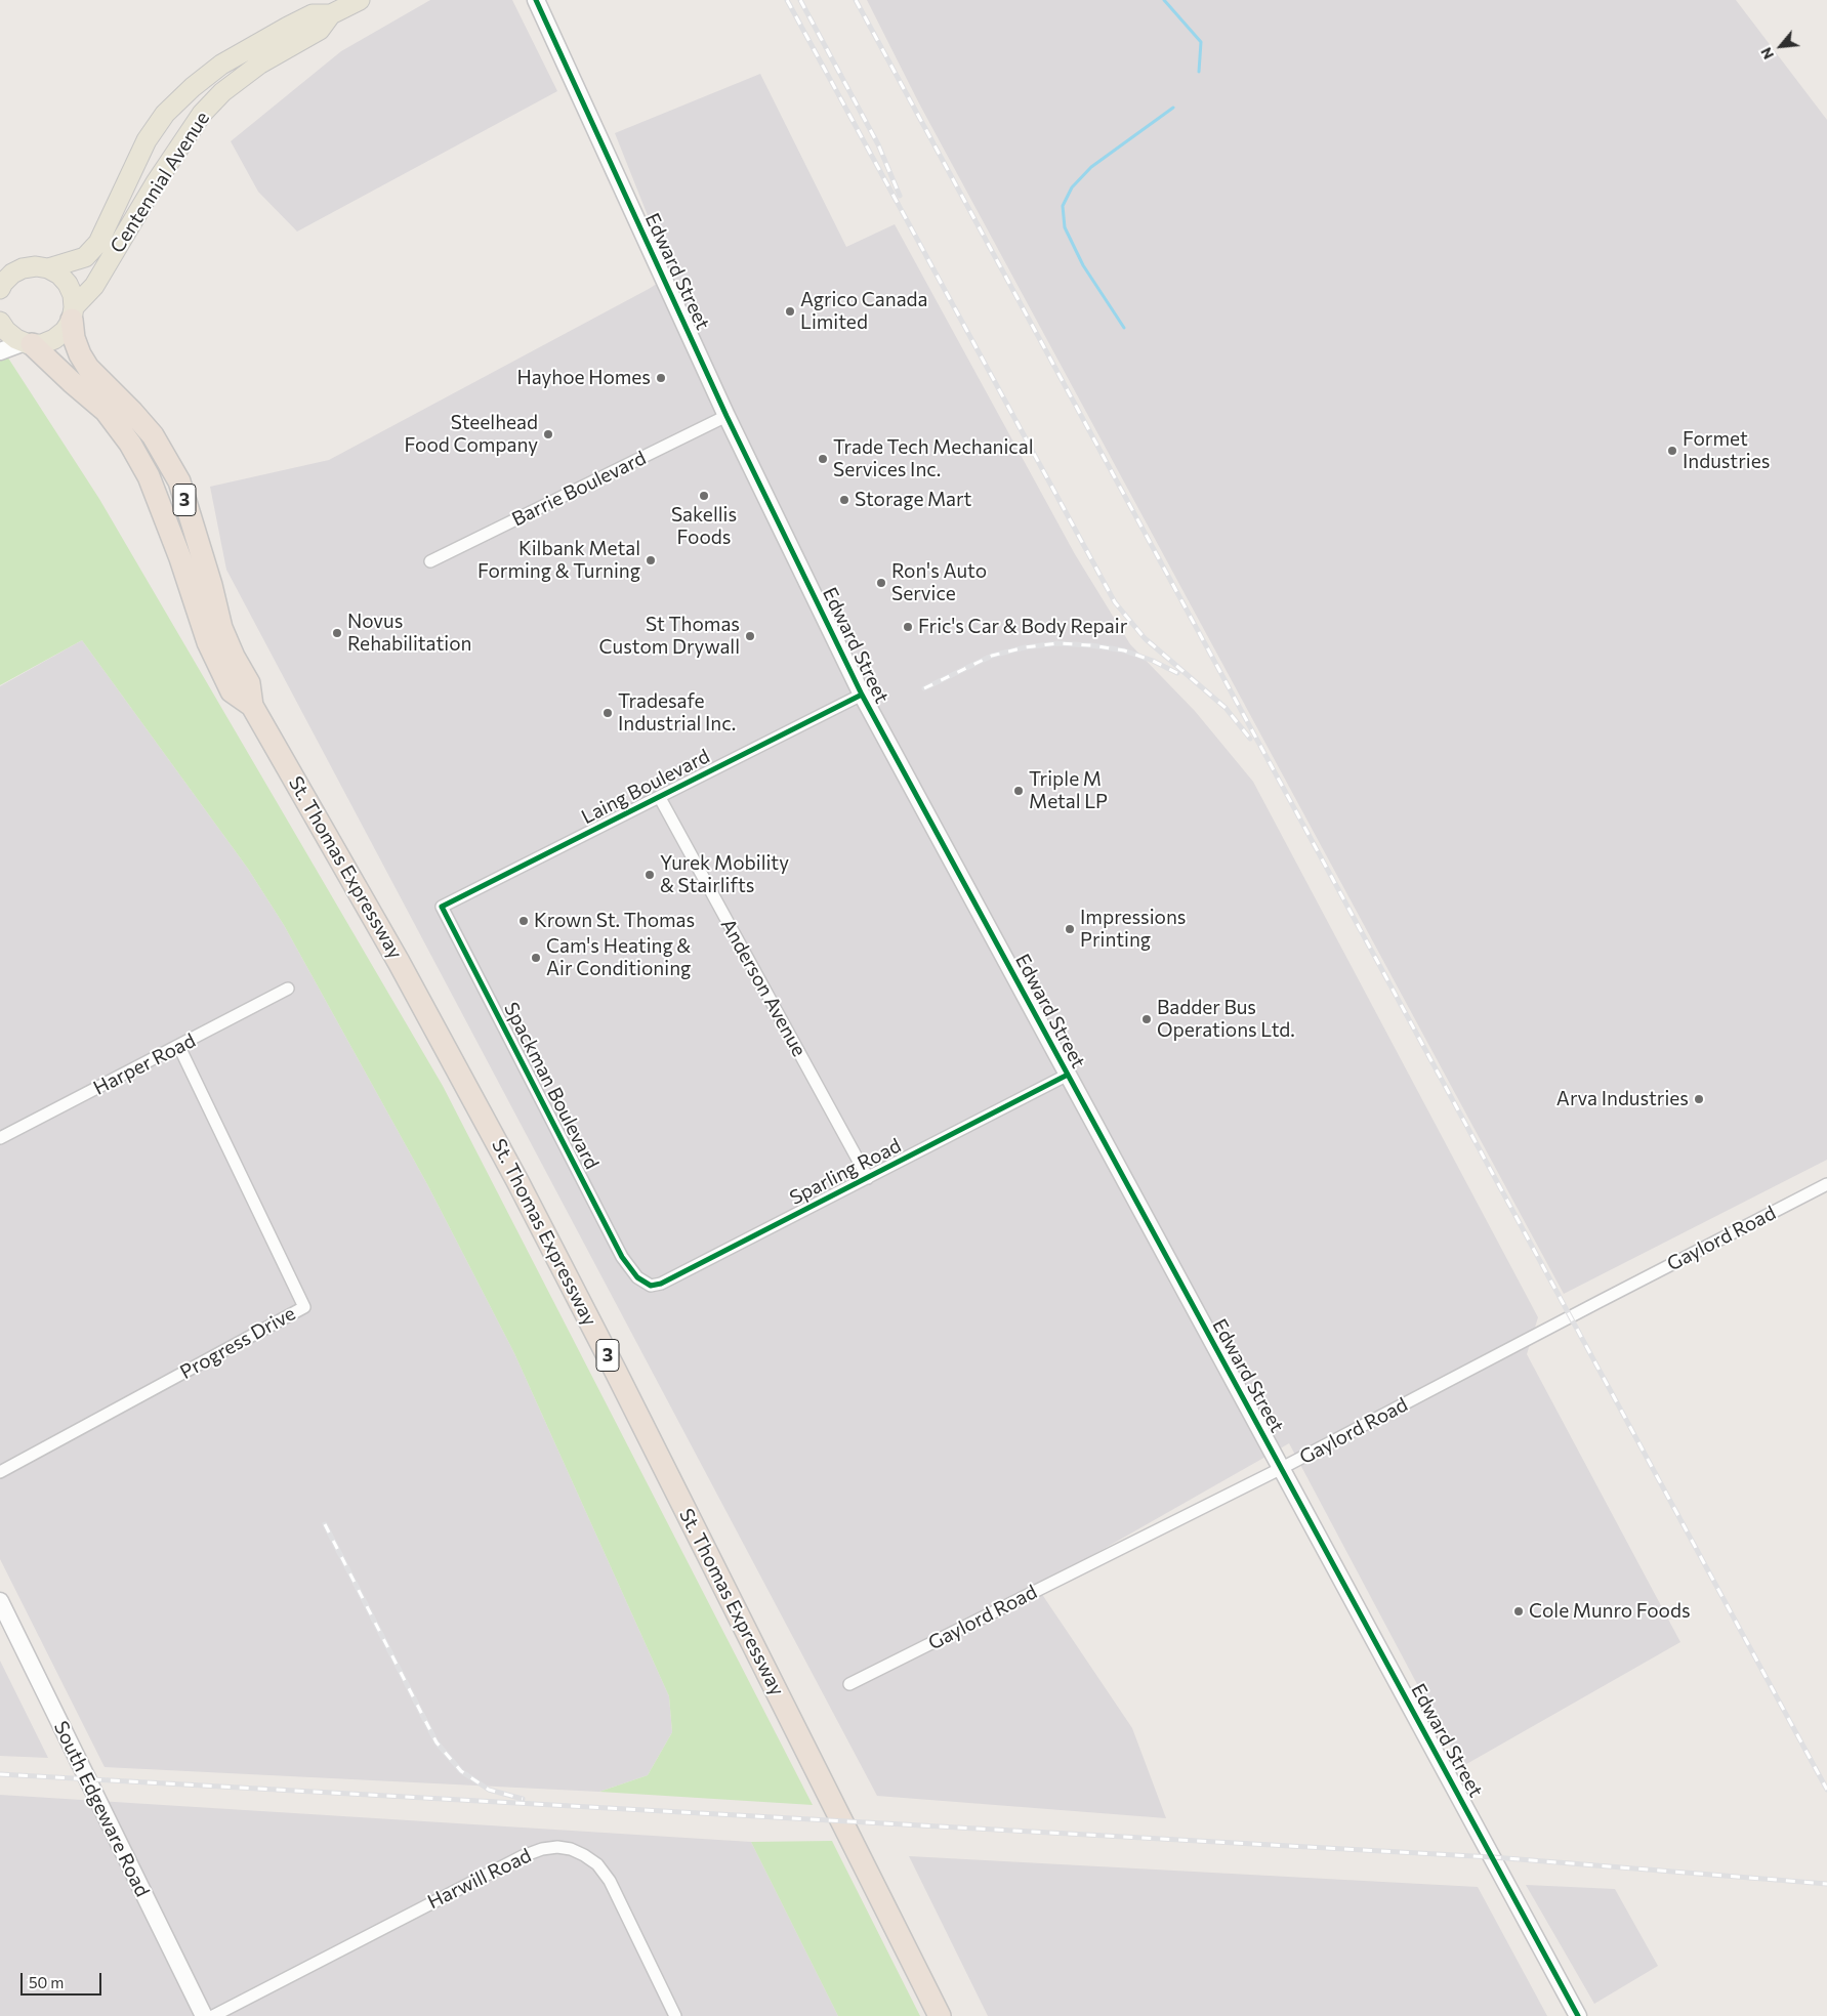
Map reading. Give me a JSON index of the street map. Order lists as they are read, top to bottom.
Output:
{
  "streets": {
    "highway": ["3", "St. Thomas Expressway"],
    "main road": ["Centennial Avenue"],
    "street": [
      "Edward Street",
      "Barrie Boulevard",
      "Laing Boulevard",
      "Anderson Avenue",
      "Harper Road",
      "Spackman Boulevard",
      "Sparling Road",
      "Gaylord Road",
      "Progress Drive",
      "South Edgeware Road",
      "Harwill Road"
    ]
  },
  "crossings": [
    ["Centennial Avenue", "St. Thomas Expressway"],
    ["Edward Street", "Barrie Boulevard"],
    ["Edward Street", "Laing Boulevard"],
    ["Edward Street", "Sparling Road"],
    ["Edward Street", "Gaylord Road"],
    ["Laing Boulevard", "Anderson Avenue"],
    ["Laing Boulevard", "Spackman Boulevard"],
    ["Anderson Avenue", "Sparling Road"],
    ["Harper Road", "Progress Drive"],
    ["Spackman Boulevard", "Sparling Road"]
  ],
  "places": [
    "Agrico Canada Limited",
    "Hayhoe Homes",
    "Steelhead Food Company",
    "Formet Industries",
    "Trade Tech Mechanical Services Inc.",
    "Sakellis Foods",
    "Storage Mart",
    "Kilbank Metal Forming & Turning",
    "Ron's Auto Service",
    "Fric's Car & Body Repair",
    "Novus Rehabilitation",
    "St Thomas Custom Drywall",
    "Tradesafe Industrial Inc.",
    "Triple M Metal LP",
    "Yurek Mobility & Stairlifts",
    "Krown St. Thomas",
    "Impressions Printing",
    "Cam's Heating & Air Conditioning",
    "Badder Bus Operations Ltd.",
    "Arva Industries",
    "Cole Munro Foods"
  ],
  "scale_bar": "50 m",
  "north": "bottom left"
}
